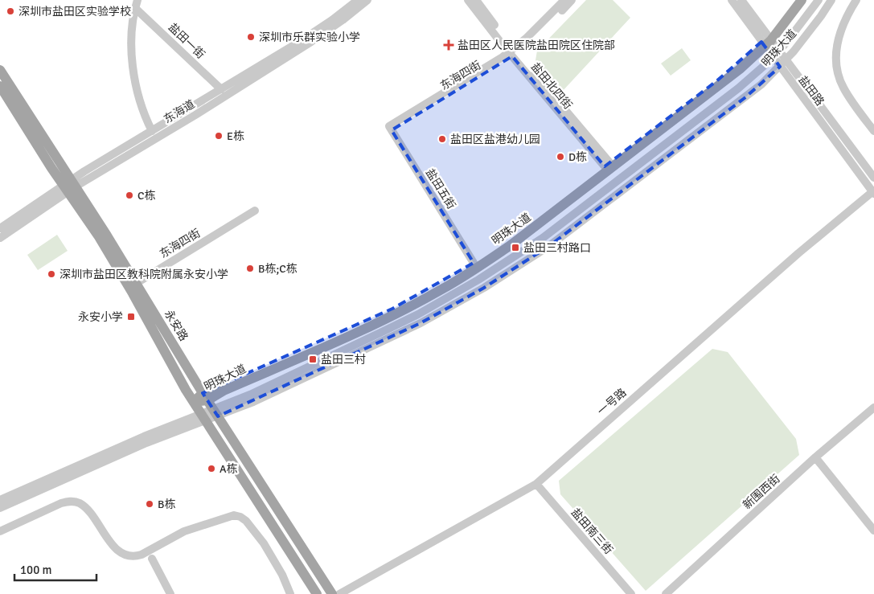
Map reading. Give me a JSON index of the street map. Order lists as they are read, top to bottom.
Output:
{
  "streets": {
    "main road": ["明珠大道", "永安路"],
    "street": [
      "盐田一街",
      "东海四街",
      "盐田北四街",
      "盐田路",
      "东海道",
      "盐田五街",
      "一号路",
      "新围西街",
      "盐田南三街"
    ]
  },
  "crossings": [
    ["盐田一街", "东海道"],
    ["明珠大道", "盐田北四街"],
    ["明珠大道", "盐田路"],
    ["明珠大道", "盐田五街"],
    ["明珠大道", "永安路"],
    ["东海四街", "盐田北四街"],
    ["东海四街", "盐田五街"],
    ["东海四街", "永安路"],
    ["东海道", "永安路"],
    ["一号路", "盐田南三街"]
  ],
  "places": {
    "other": [
      "深圳市盐田区实验学校",
      "深圳市乐群实验小学",
      "E栋",
      "盐田区盐港幼儿园",
      "D栋",
      "C栋",
      "B栋;C栋",
      "深圳市盐田区教科院附属永安小学",
      "A栋",
      "B栋"
    ],
    "health": ["盐田区人民医院盐田院区住院部"],
    "transit": ["盐田三村路口", "永安小学", "盐田三村"]
  },
  "scale_bar": "100 m"
}
